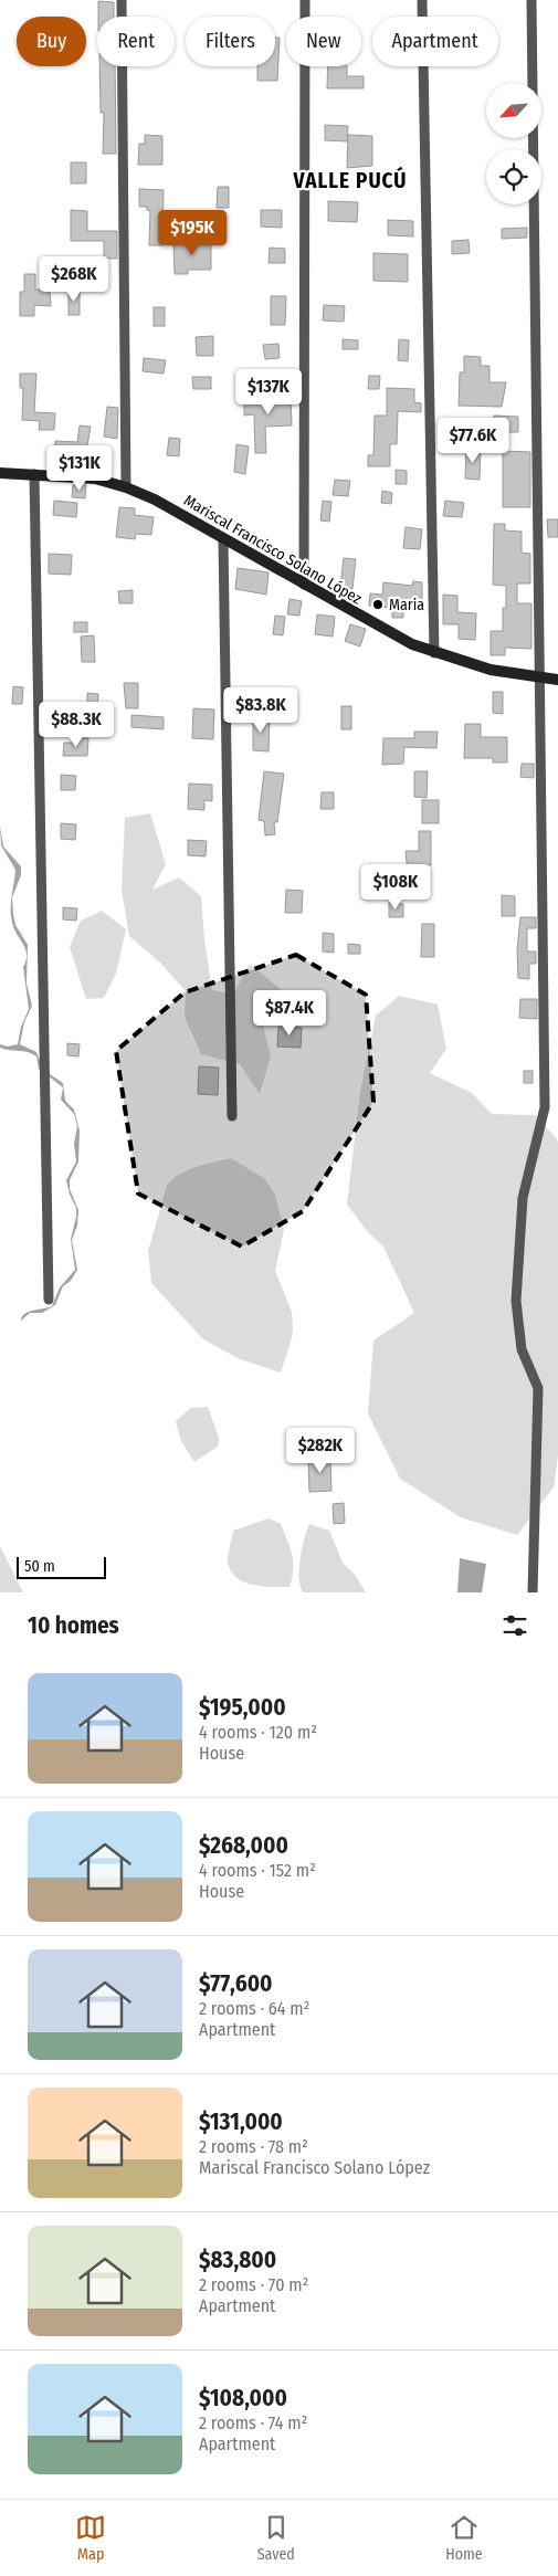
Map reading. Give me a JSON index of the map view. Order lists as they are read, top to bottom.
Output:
{
  "streets": {
    "main road": ["Mariscal Francisco Solano López"]
  },
  "districts": ["VALLE PUCÚ"],
  "places": ["Maria"],
  "scale_bar": "50 m",
  "north": "bottom left",
  "page": {
    "chip": [
      "Buy",
      "Rent",
      "Filters",
      "New",
      "Apartment"
    ],
    "price": [
      "$195K",
      "$268K",
      "$137K",
      "$77.6K",
      "$131K",
      "$83.8K",
      "$88.3K",
      "$108K",
      "$87.4K",
      "$282K"
    ],
    "scale": "50 m",
    "heading": "10 homes",
    "list": [
      {
        "name": "$195,000",
        "note": "4 rooms · 120 m² · House"
      },
      {
        "name": "$268,000",
        "note": "4 rooms · 152 m² · House"
      },
      {
        "name": "$77,600",
        "note": "2 rooms · 64 m² · Apartment"
      },
      {
        "name": "$131,000",
        "note": "2 rooms · 78 m² · Mariscal Francisco Solano López"
      },
      {
        "name": "$83,800",
        "note": "2 rooms · 70 m² · Apartment"
      },
      {
        "name": "$108,000",
        "note": "2 rooms · 74 m² · Apartment"
      }
    ],
    "tabs": ["Map", "Saved", "Home"]
  }
}
